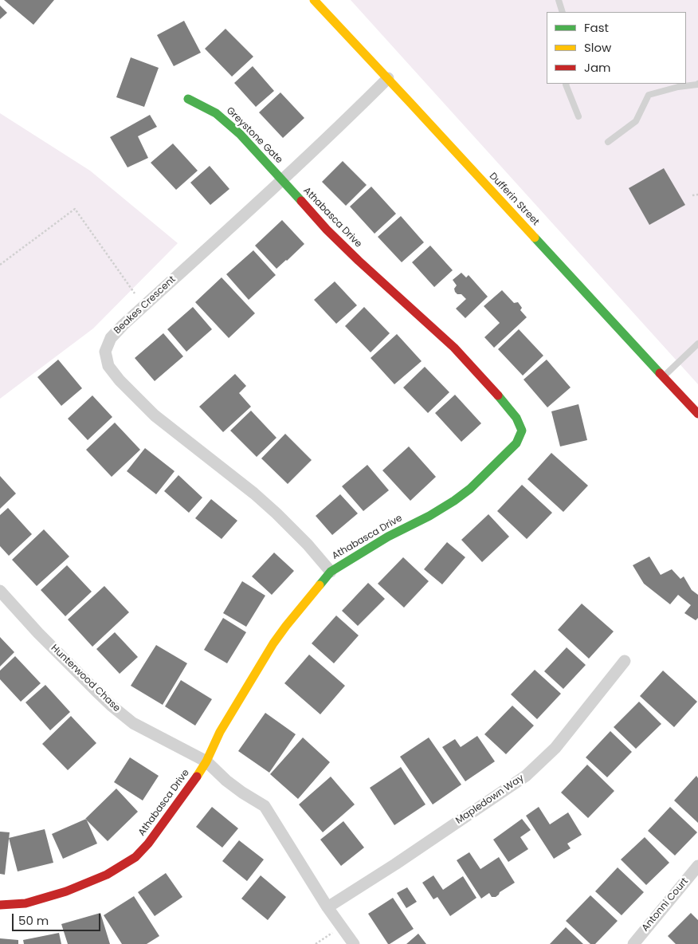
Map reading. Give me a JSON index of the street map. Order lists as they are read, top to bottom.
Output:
{
  "streets": {
    "street": [
      "Greystone Gate",
      "Dufferin Street",
      "Athabasca Drive",
      "Beakes Crescent",
      "Hunterwood Chase",
      "Mapledown Way",
      "Antonni Court"
    ]
  },
  "crossings": [
    ["Greystone Gate", "Athabasca Drive"],
    ["Greystone Gate", "Beakes Crescent"],
    ["Dufferin Street", "Beakes Crescent"],
    ["Athabasca Drive", "Beakes Crescent"],
    ["Athabasca Drive", "Hunterwood Chase"],
    ["Hunterwood Chase", "Mapledown Way"]
  ],
  "legend": ["Fast", "Slow", "Jam"],
  "scale_bar": "50 m"
}
